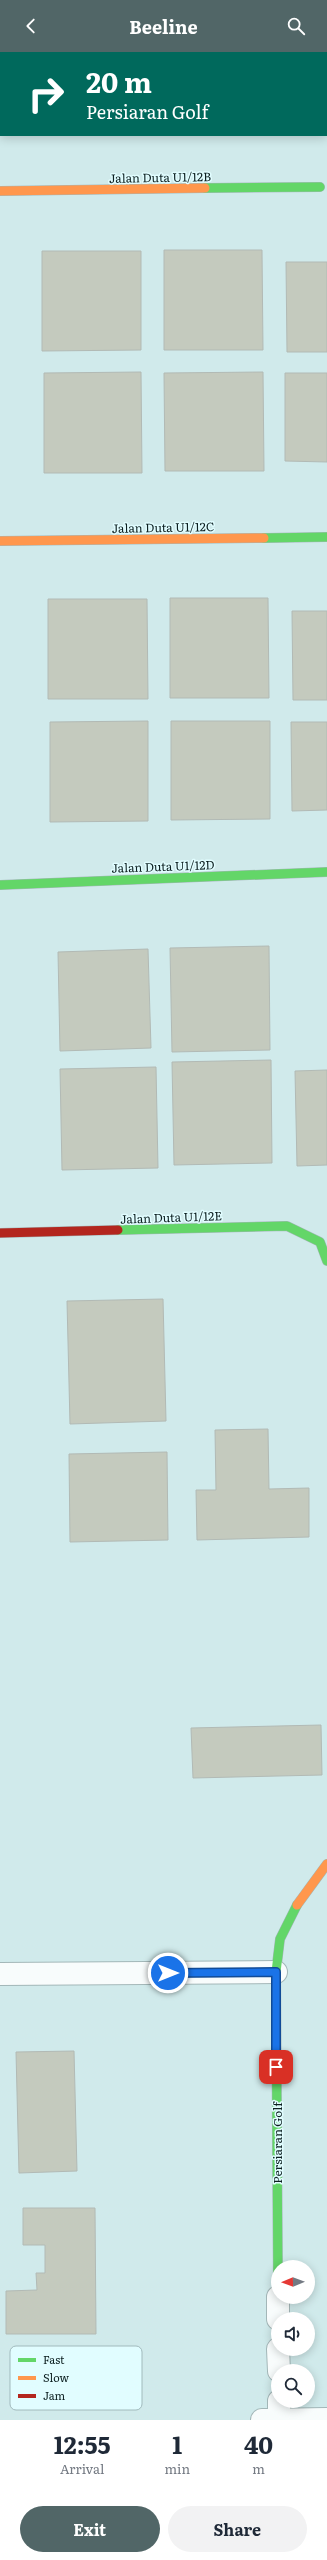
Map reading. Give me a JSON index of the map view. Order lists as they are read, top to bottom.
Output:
{
  "streets": {
    "street": [
      "Jalan Duta U1/12B",
      "Jalan Duta U1/12C",
      "Jalan Duta U1/12D",
      "Jalan Duta U1/12E",
      "Persiaran Golf"
    ]
  },
  "legend": ["Fast", "Slow", "Jam"],
  "north": "left",
  "page": {
    "header": "Beeline",
    "turn": ["20 m", "Persiaran Golf"],
    "eta": [
      "12:55",
      "Arrival",
      "1",
      "min",
      "40",
      "m"
    ],
    "buttons": ["Exit", "Share"]
  }
}
